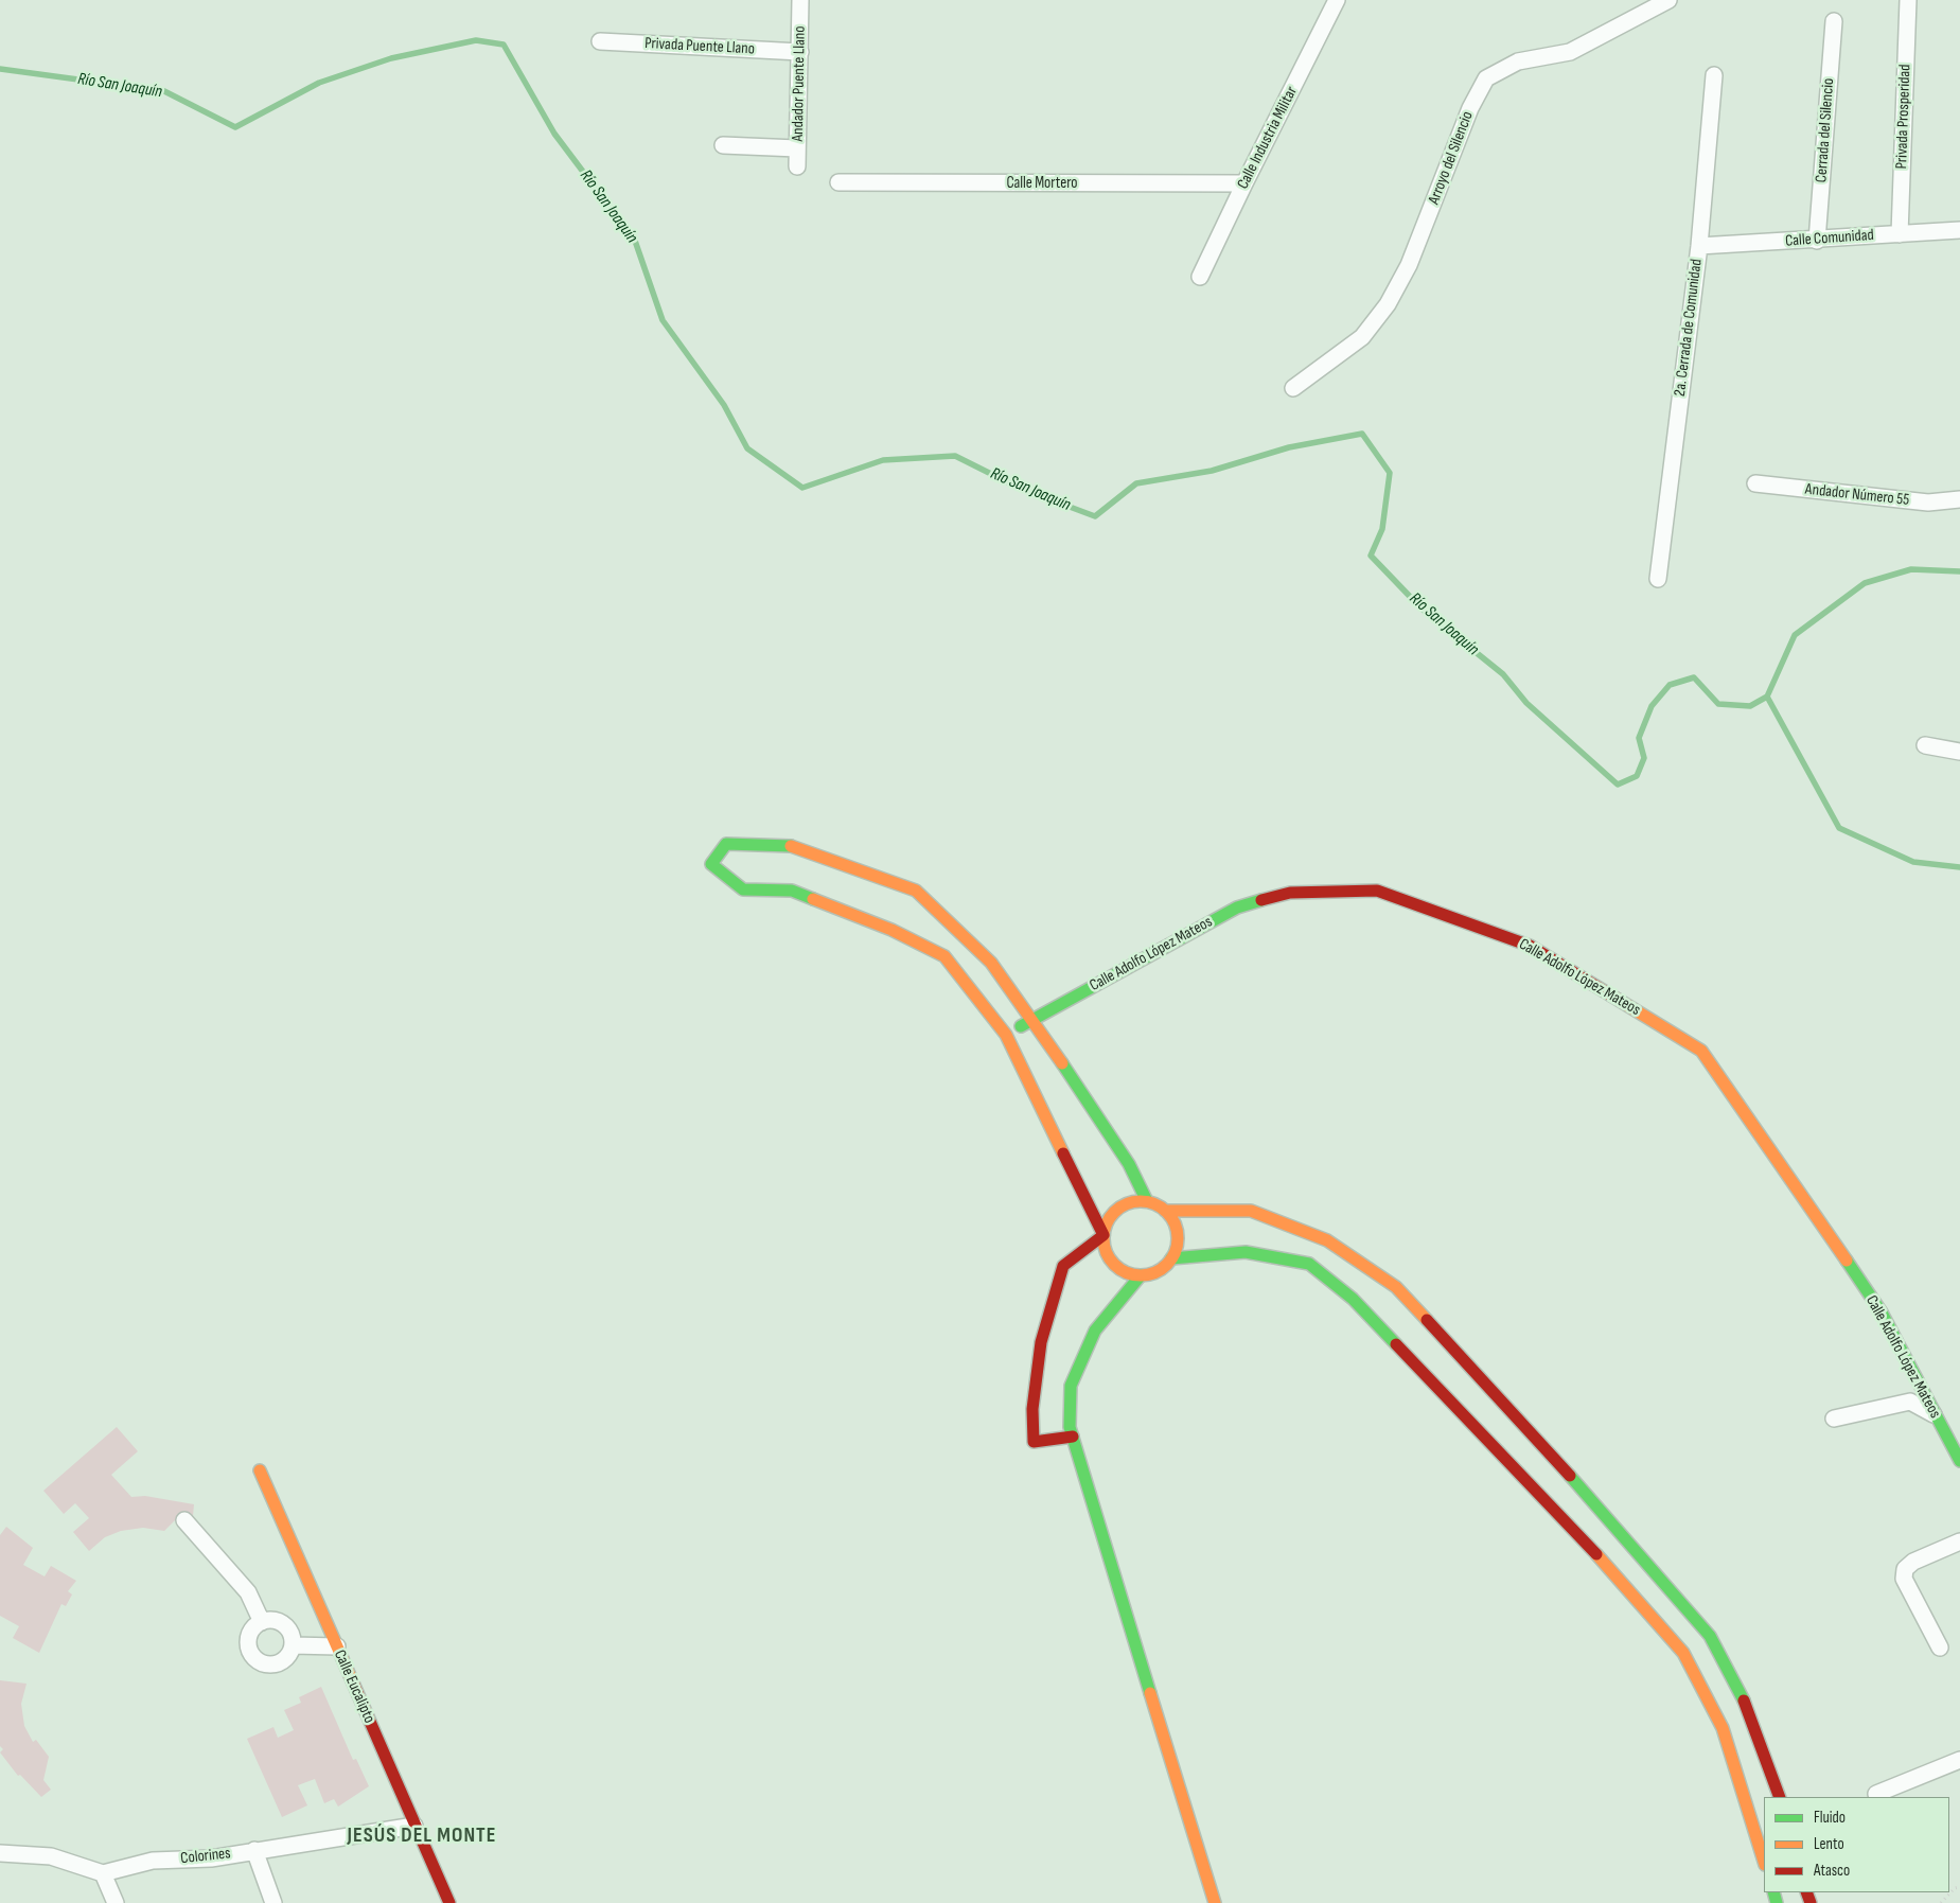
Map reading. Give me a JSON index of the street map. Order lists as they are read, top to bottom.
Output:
{
  "streets": {
    "street": [
      "Privada Puente Llano",
      "Andador Puente Llano",
      "Privada Prosperidad",
      "Cerrada del Silencio",
      "Calle Industria Militar",
      "Arroyo del Silencio",
      "Calle Mortero",
      "Calle Comunidad",
      "2a. Cerrada de Comunidad",
      "Andador Número 55",
      "Calle Adolfo López Mateos",
      "Calle Eucalipto",
      "Colorines"
    ]
  },
  "crossings": [
    ["Privada Puente Llano", "Andador Puente Llano"],
    ["Privada Prosperidad", "Calle Comunidad"],
    ["Cerrada del Silencio", "Calle Comunidad"],
    ["Calle Industria Militar", "Calle Mortero"],
    ["Calle Comunidad", "2a. Cerrada de Comunidad"],
    ["Calle Eucalipto", "Colorines"]
  ],
  "districts": ["JESÚS DEL MONTE"],
  "water": ["Río San Joaquín"],
  "legend": ["Fluido", "Lento", "Atasco"]
}
